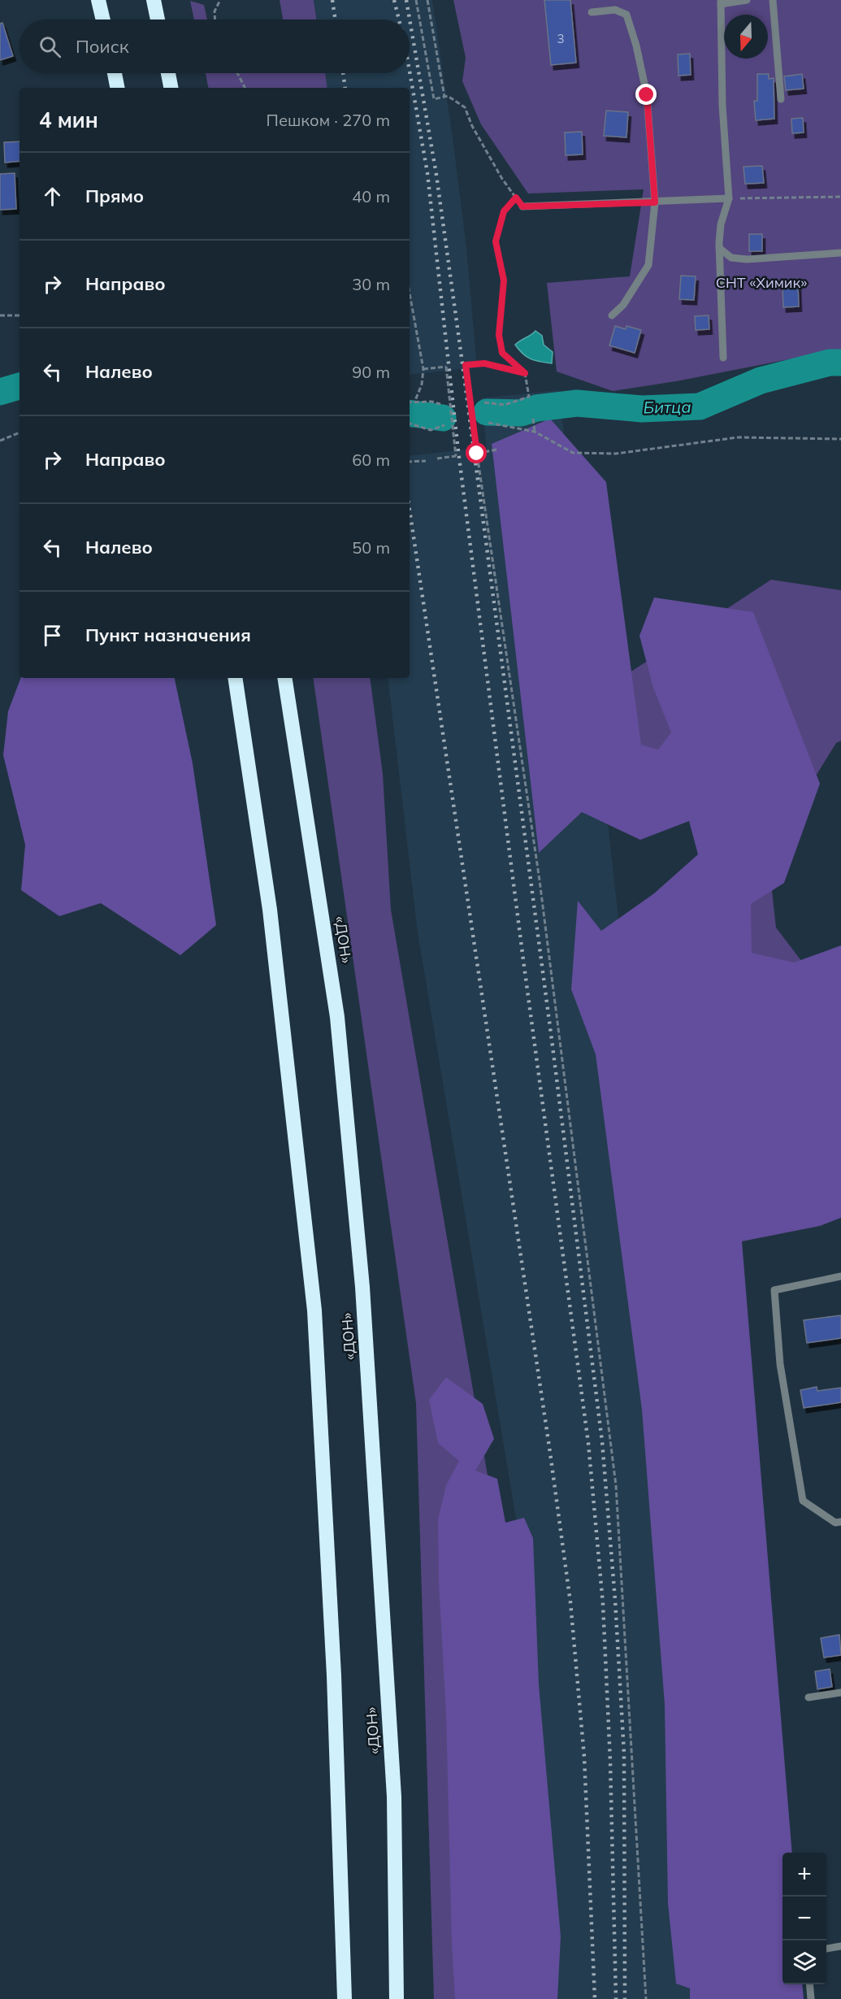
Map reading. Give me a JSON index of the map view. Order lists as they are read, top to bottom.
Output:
{
  "streets": {
    "highway": ["«ДОН»"]
  },
  "water": ["Битца"],
  "parks": ["СНТ «Химик»"],
  "house_numbers": ["3"],
  "north": "bottom",
  "page": {
    "search": "Поиск",
    "heading": ["4 мин", "Пешком · 270 m"],
    "list": [
      ["Прямо", "40 m"],
      ["Направо", "30 m"],
      ["Налево", "90 m"],
      ["Направо", "60 m"],
      ["Налево", "50 m"],
      "Пункт назначения"
    ],
    "map_buttons": ["+", "−"]
  }
}
